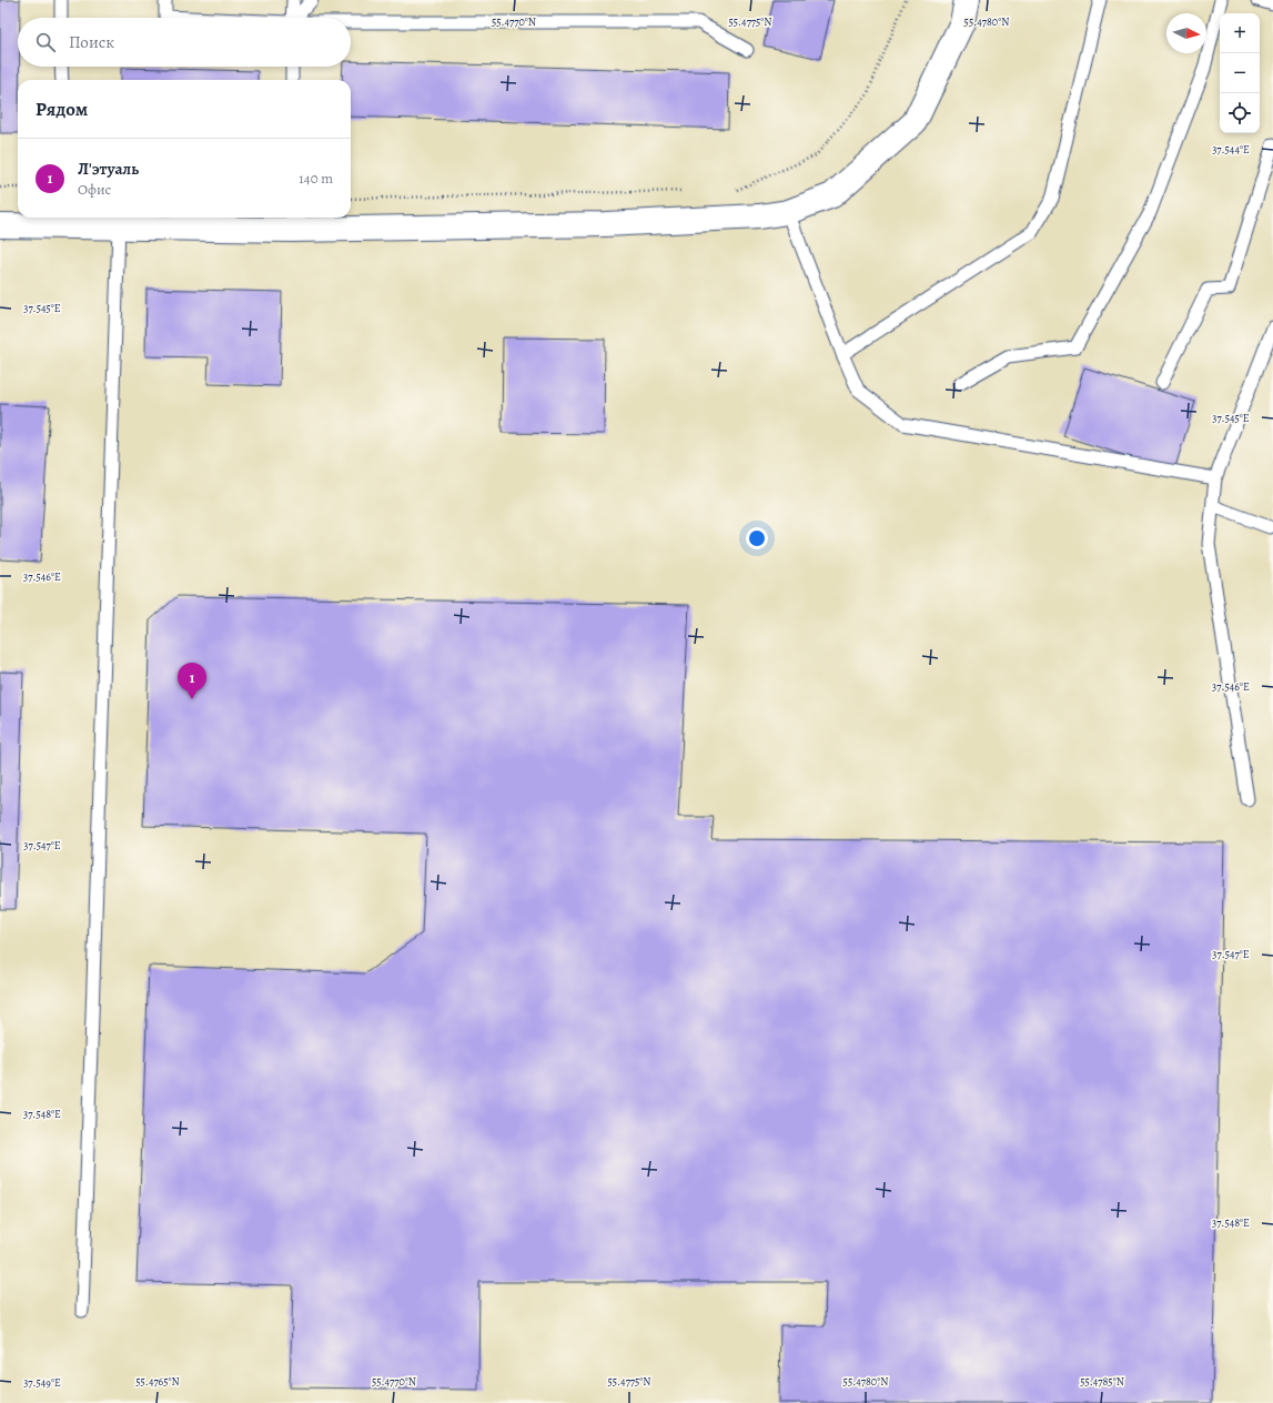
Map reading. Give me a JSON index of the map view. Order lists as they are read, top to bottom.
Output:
{
  "north": "right",
  "page": {
    "map_buttons": ["+", "−"],
    "search": "Поиск",
    "heading": "Рядом",
    "list": [
      {
        "mark": "1",
        "name": "Л'этуаль",
        "note": "Офис",
        "value": "140 m"
      }
    ],
    "pins": "1"
  },
  "coordinates": [
    "55.4770°N",
    "55.4775°N",
    "55.4780°N",
    "37.544°E",
    "37.545°E",
    "37.546°E",
    "37.547°E",
    "37.548°E",
    "55.4765°N",
    "55.4785°N",
    "37.549°E"
  ]
}
